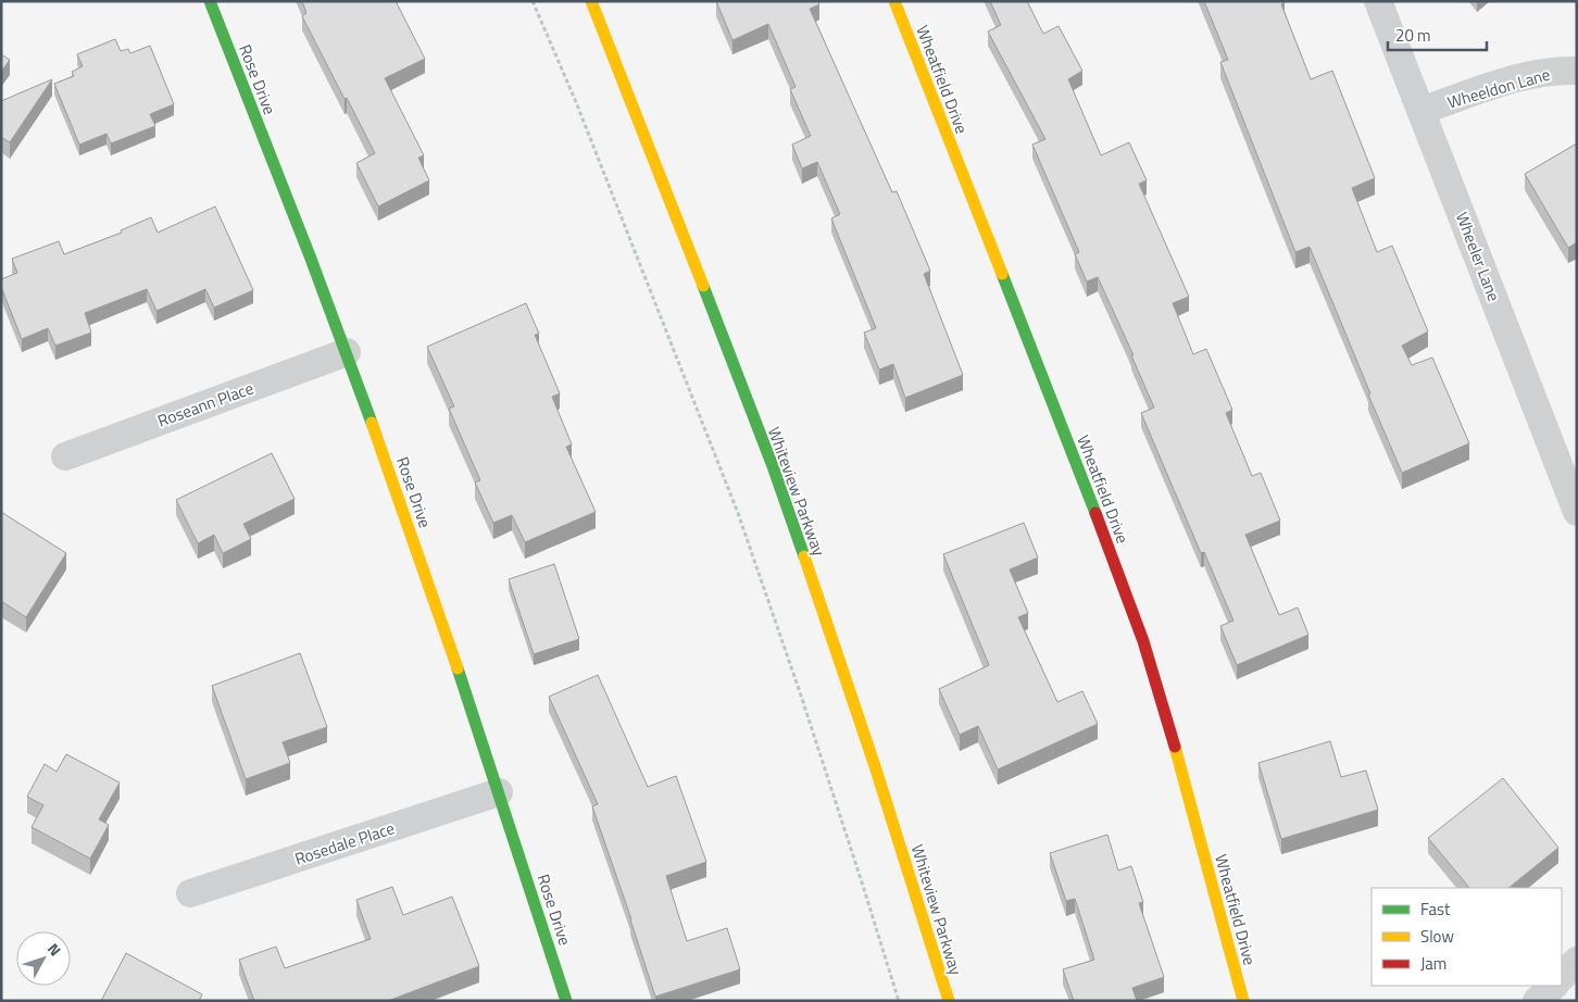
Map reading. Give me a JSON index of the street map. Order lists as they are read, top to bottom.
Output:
{
  "streets": {
    "street": [
      "Rose Drive",
      "Wheatfield Drive",
      "Wheeldon Lane",
      "Wheeler Lane",
      "Roseann Place",
      "Whiteview Parkway",
      "Rosedale Place"
    ]
  },
  "crossings": [
    ["Rose Drive", "Roseann Place"],
    ["Rose Drive", "Rosedale Place"],
    ["Wheeldon Lane", "Wheeler Lane"]
  ],
  "legend": ["Fast", "Slow", "Jam"],
  "scale_bar": "20 m",
  "north": "top right"
}
